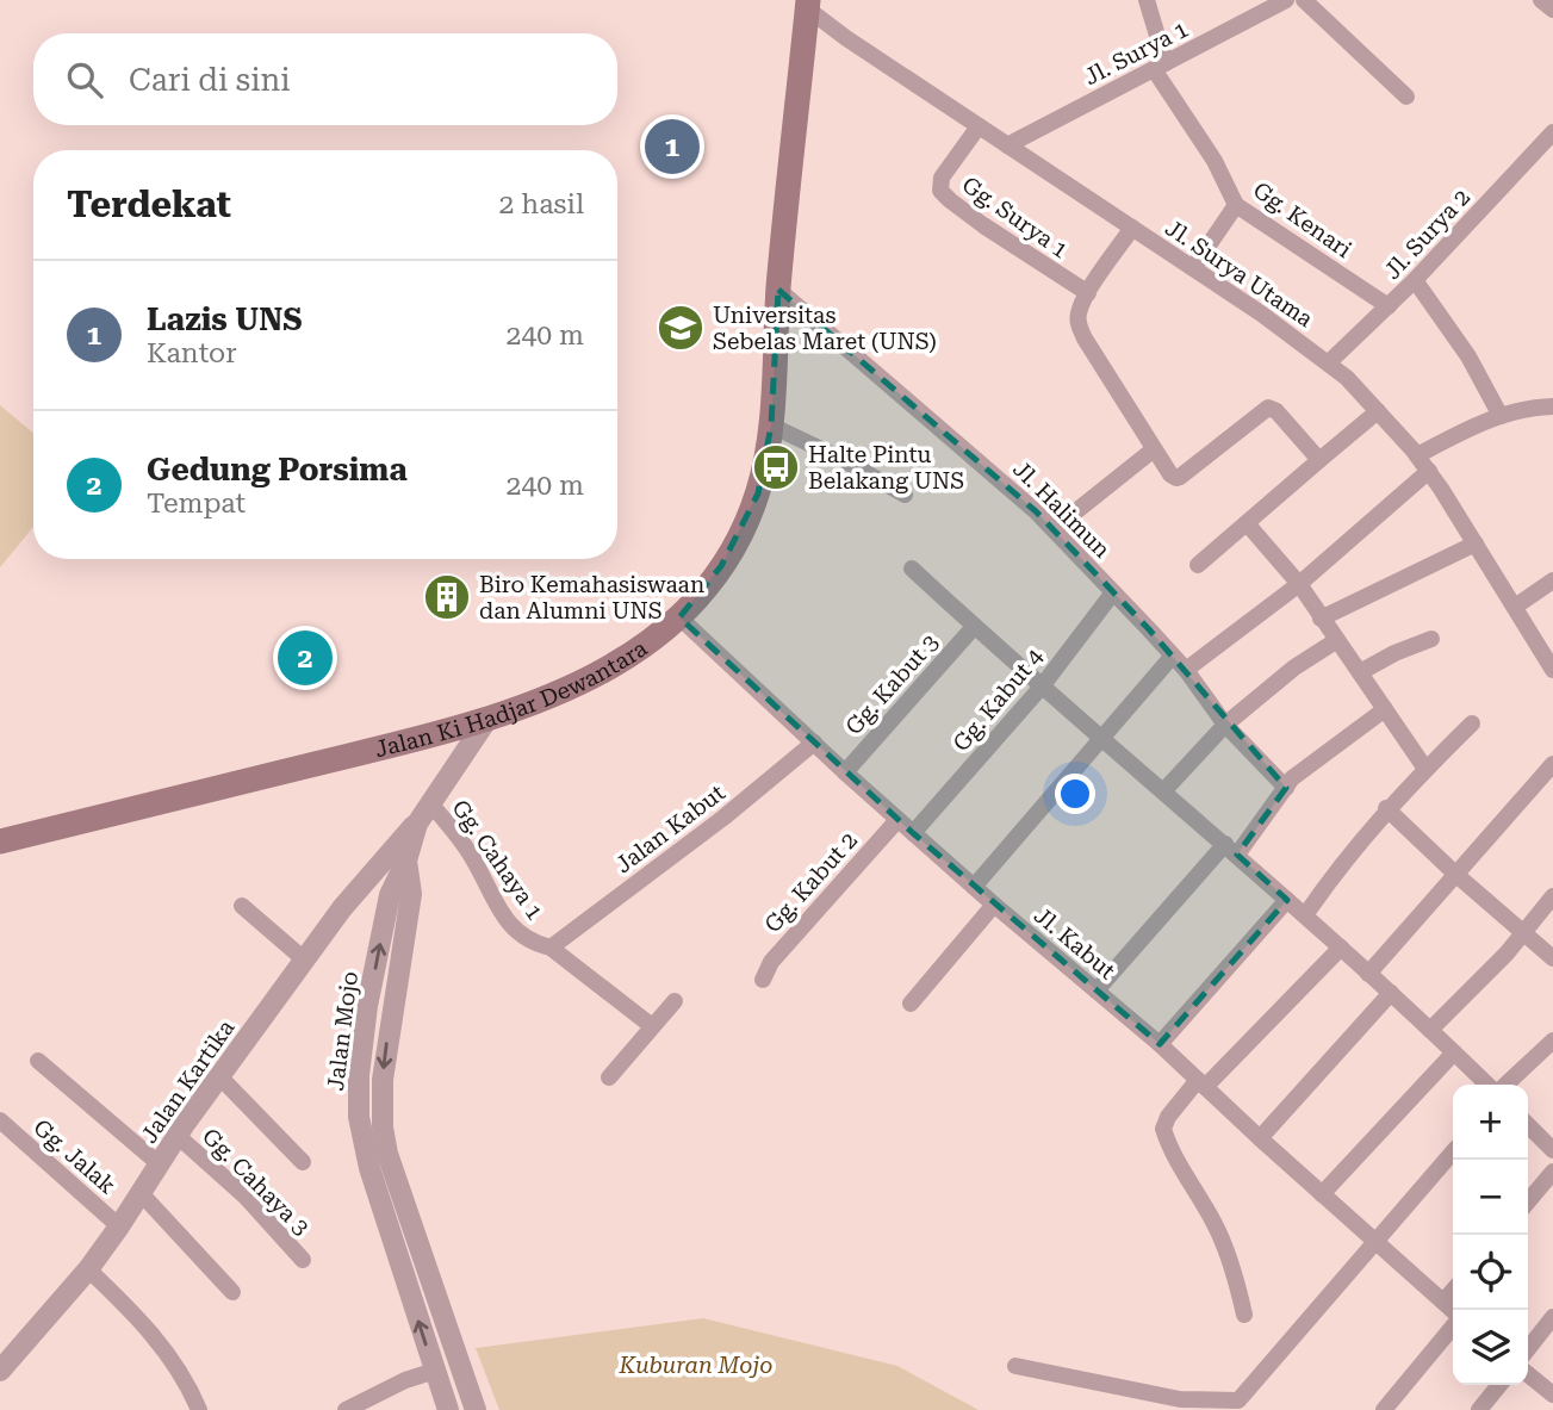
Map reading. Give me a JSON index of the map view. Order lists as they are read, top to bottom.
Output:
{
  "streets": {
    "main road": ["Jalan Ki Hadjar Dewantara"],
    "street": [
      "Jl. Surya 1",
      "Gg. Surya 1",
      "Gg. Kenari",
      "Jl. Surya 2",
      "Jl. Surya Utama",
      "Jl. Halimun",
      "Gg. Kabut 3",
      "Gg. Kabut 4",
      "Jalan Kabut",
      "Gg. Cahaya 1",
      "Gg. Kabut 2",
      "Jl. Kabut",
      "Jalan Mojo",
      "Jalan Kartika",
      "Gg. Jalak",
      "Gg. Cahaya 3"
    ]
  },
  "crossings": [
    ["Jl. Surya 1", "Gg. Kenari"],
    ["Jl. Surya 1", "Jl. Surya Utama"],
    ["Gg. Surya 1", "Jl. Surya Utama"],
    ["Gg. Kenari", "Jl. Surya 2"],
    ["Jl. Surya 2", "Jl. Surya Utama"],
    ["Jl. Surya Utama", "Jalan Ki Hadjar Dewantara"],
    ["Jl. Halimun", "Jalan Ki Hadjar Dewantara"],
    ["Jl. Halimun", "Gg. Kabut 4"],
    ["Gg. Kabut 3", "Jl. Kabut"],
    ["Jalan Ki Hadjar Dewantara", "Jl. Kabut"],
    ["Jalan Ki Hadjar Dewantara", "Jalan Mojo"],
    ["Gg. Kabut 4", "Jl. Kabut"],
    ["Jalan Kabut", "Gg. Cahaya 1"],
    ["Jalan Kabut", "Jl. Kabut"],
    ["Gg. Cahaya 1", "Jalan Mojo"],
    ["Gg. Kabut 2", "Jl. Kabut"],
    ["Jalan Mojo", "Jalan Kartika"],
    ["Jalan Kartika", "Gg. Jalak"],
    ["Jalan Kartika", "Gg. Cahaya 3"]
  ],
  "parks": ["Kuburan Mojo"],
  "places": {
    "school or university": ["Universitas Sebelas Maret (UNS)"],
    "bus stop": ["Halte Pintu Belakang UNS"],
    "building": ["Biro Kemahasiswaan dan Alumni UNS"]
  },
  "page": {
    "search": "Cari di sini",
    "pins": ["1", "2"],
    "heading": ["Terdekat", "2 hasil"],
    "list": [
      {
        "mark": "1",
        "name": "Lazis UNS",
        "note": "Kantor",
        "value": "240 m"
      },
      {
        "mark": "2",
        "name": "Gedung Porsima",
        "note": "Tempat",
        "value": "240 m"
      }
    ],
    "map_buttons": ["+", "−"]
  }
}
